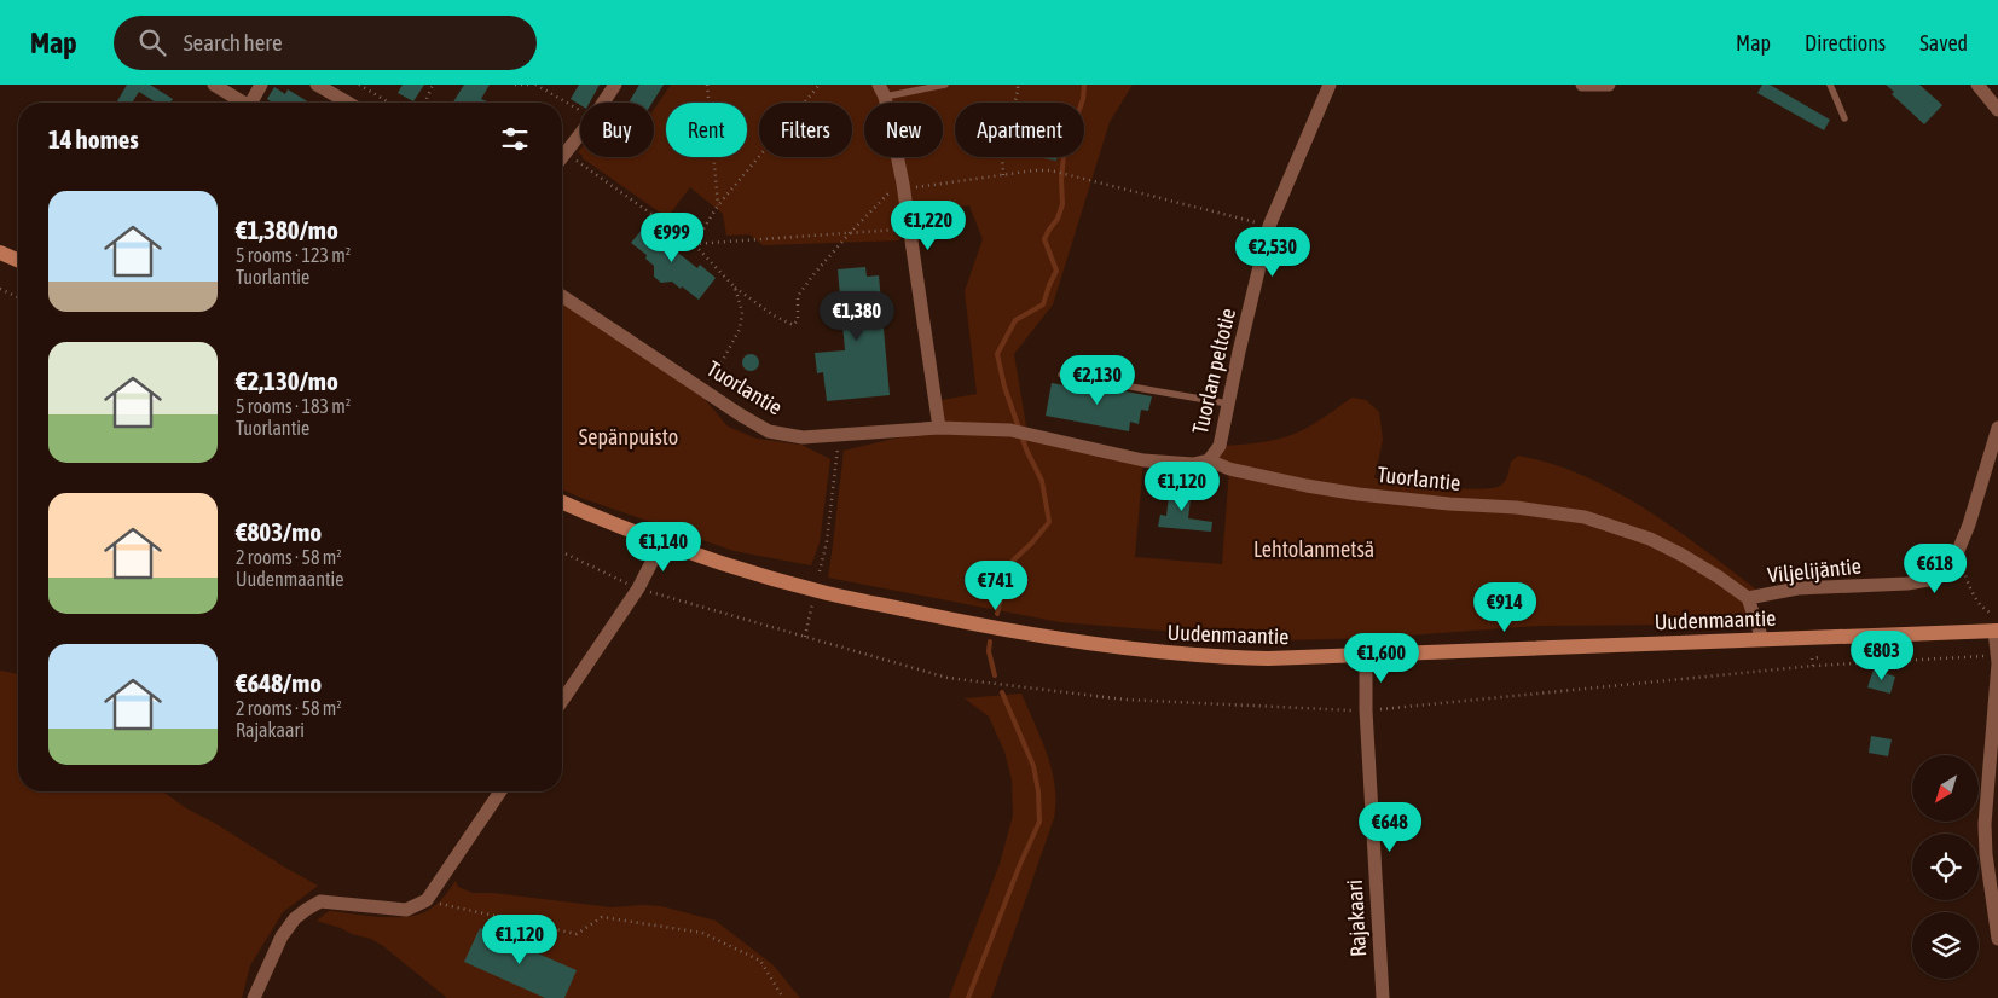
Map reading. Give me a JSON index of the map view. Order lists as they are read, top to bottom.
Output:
{
  "streets": {
    "main road": ["Uudenmaantie"],
    "street": [
      "Tuorlan peltotie",
      "Tuorlantie",
      "Viljelijäntie",
      "Rajakaari"
    ]
  },
  "crossings": [
    ["Tuorlan peltotie", "Tuorlantie"],
    ["Tuorlantie", "Viljelijäntie"],
    ["Uudenmaantie", "Rajakaari"]
  ],
  "parks": ["Sepänpuisto", "Lehtolanmetsä"],
  "north": "bottom left",
  "page": {
    "header": "Map",
    "search": "Search here",
    "nav": ["Map", "Directions", "Saved"],
    "chip": [
      "Buy",
      "Rent",
      "Filters",
      "New",
      "Apartment"
    ],
    "heading": "14 homes",
    "list": [
      {
        "name": "€1,380/mo",
        "note": "5 rooms · 123 m² · Tuorlantie"
      },
      {
        "name": "€2,130/mo",
        "note": "5 rooms · 183 m² · Tuorlantie"
      },
      {
        "name": "€803/mo",
        "note": "2 rooms · 58 m² · Uudenmaantie"
      },
      {
        "name": "€648/mo",
        "note": "2 rooms · 58 m² · Rajakaari"
      }
    ],
    "price": [
      "€1,220",
      "€999",
      "€2,530",
      "€1,380",
      "€2,130",
      "€1,120",
      "€1,140",
      "€618",
      "€741",
      "€914",
      "€803",
      "€1,600",
      "€648",
      "€1,120"
    ]
  }
}
